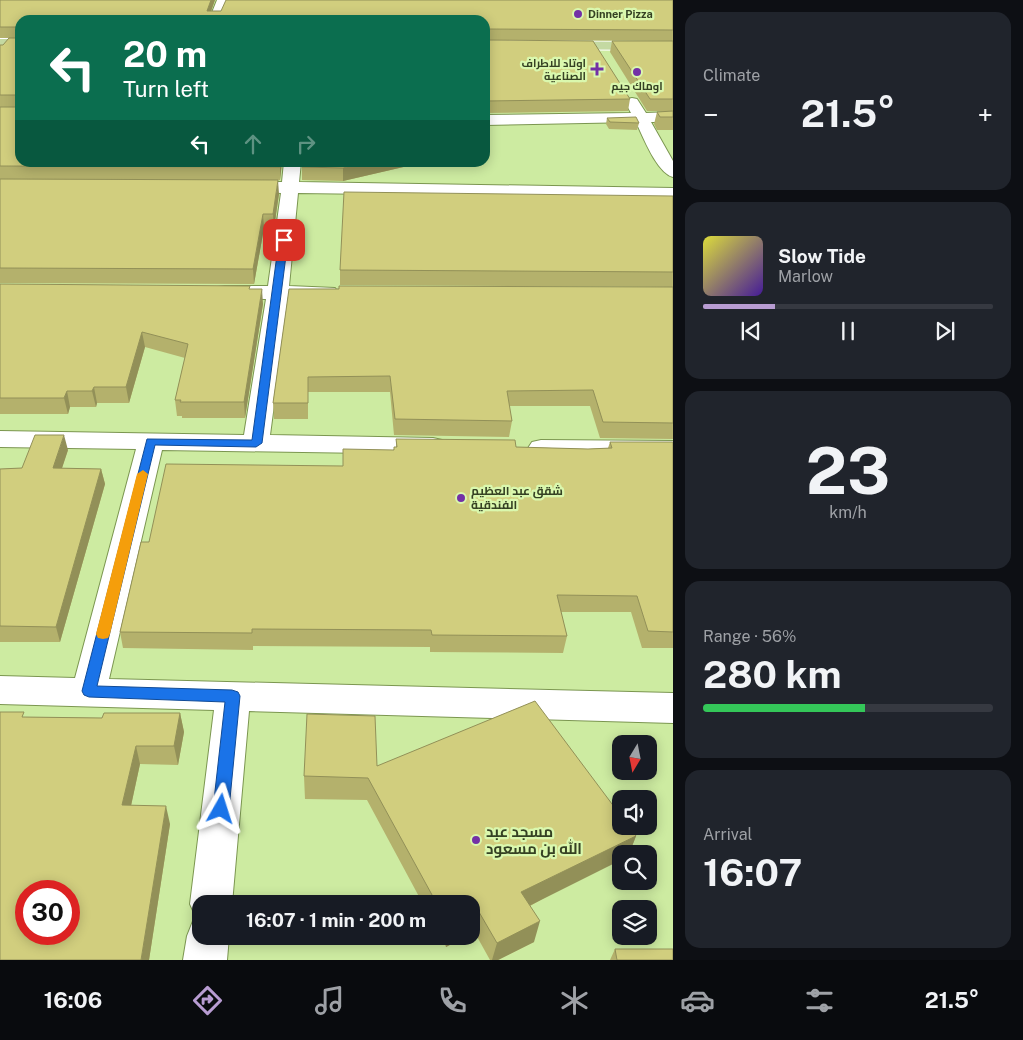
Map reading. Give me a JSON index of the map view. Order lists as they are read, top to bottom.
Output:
{
  "places": {
    "other": [
      "Dinner Pizza",
      "اوماك جيم",
      "شقق عبد العظيم الفندقية",
      "مسجد عبد الله بن مسعود"
    ],
    "health": ["اوتاد للاطراف الصناعية"]
  },
  "north": "bottom",
  "page": {
    "tile": [
      "Climate",
      ["23", "km/h"],
      ["Range · 56%", "280 km"],
      ["Arrival", "16:07"]
    ],
    "turn": ["20 m", "Turn left"],
    "heat": ["−", "21.5°", "+"],
    "song": ["Slow Tide", "Marlow"],
    "limit": "30",
    "trip": "16:07 · 1 min · 200 m",
    "tabs": ["16:06", "21.5°"]
  }
}
